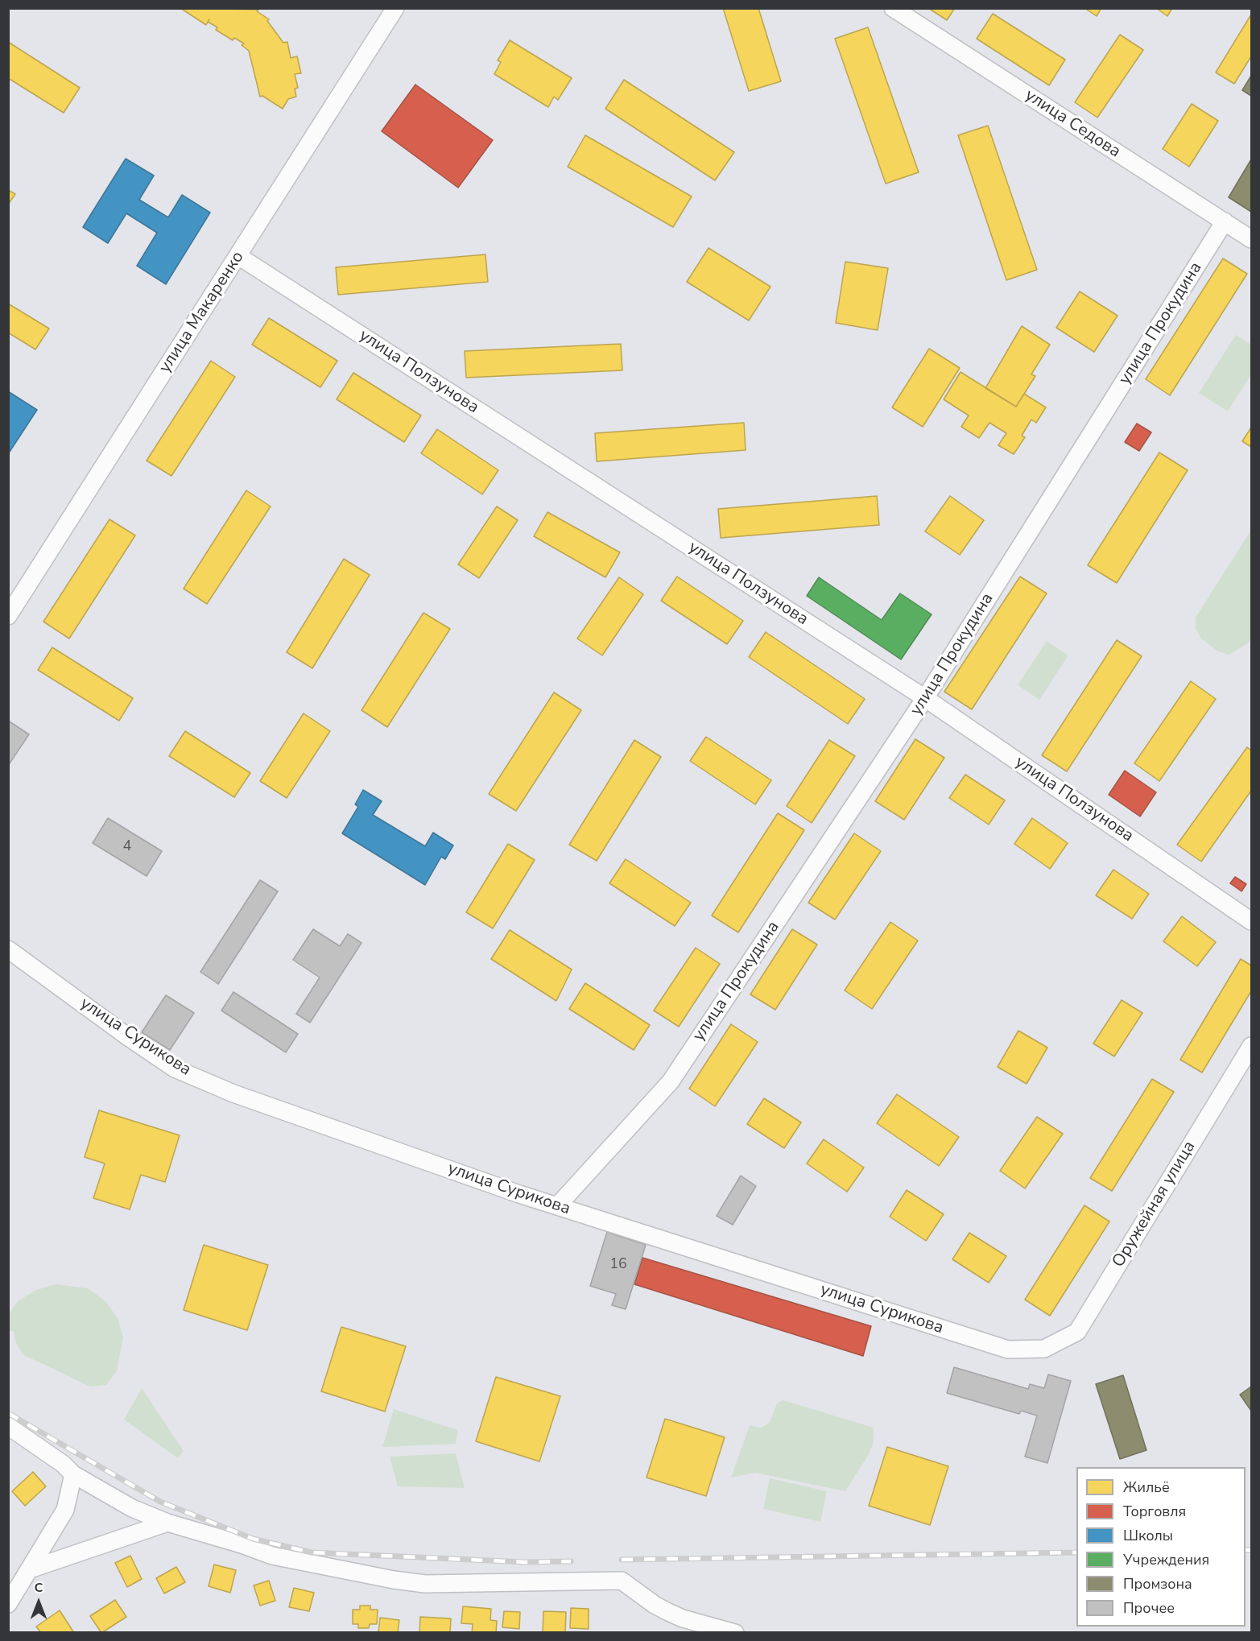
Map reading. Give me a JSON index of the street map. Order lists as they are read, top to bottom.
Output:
{
  "streets": {
    "street": [
      "улица Седова",
      "улица Макаренко",
      "улица Прокудина",
      "улица Ползунова",
      "улица Сурикова",
      "Оружейная улица"
    ]
  },
  "crossings": [
    ["улица Седова", "улица Прокудина"],
    ["улица Макаренко", "улица Ползунова"],
    ["улица Прокудина", "улица Ползунова"],
    ["улица Прокудина", "улица Сурикова"],
    ["улица Сурикова", "Оружейная улица"]
  ],
  "house_numbers": ["4", "16"],
  "legend": [
    "Жильё",
    "Торговля",
    "Школы",
    "Учреждения",
    "Промзона",
    "Прочее"
  ],
  "north": "top"
}
